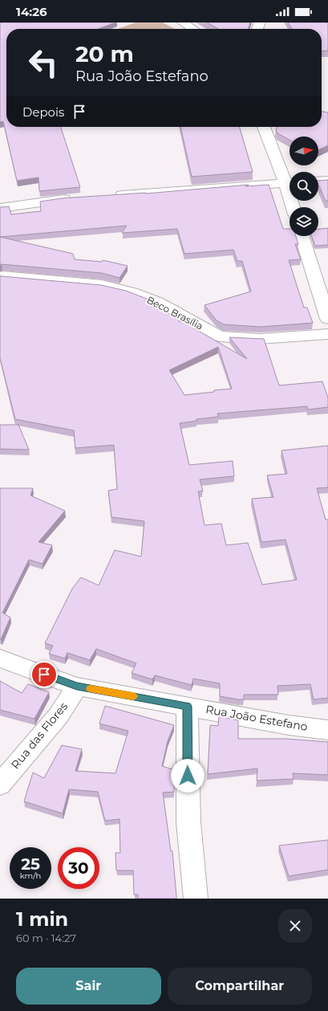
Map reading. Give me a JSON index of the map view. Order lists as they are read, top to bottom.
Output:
{
  "streets": {
    "street": ["Beco Brasília", "Rua João Estefano", "Rua das Flores"]
  },
  "crossings": [
    ["Rua João Estefano", "Rua das Flores"]
  ],
  "north": "right",
  "page": {
    "status": "14:26",
    "turn": ["20 m", "Rua João Estefano"],
    "then": "Depois",
    "speed": "25 km/h",
    "limit": "30",
    "heading": ["1 min", "60 m · 14:27"],
    "buttons": ["Sair", "Compartilhar"]
  }
}
